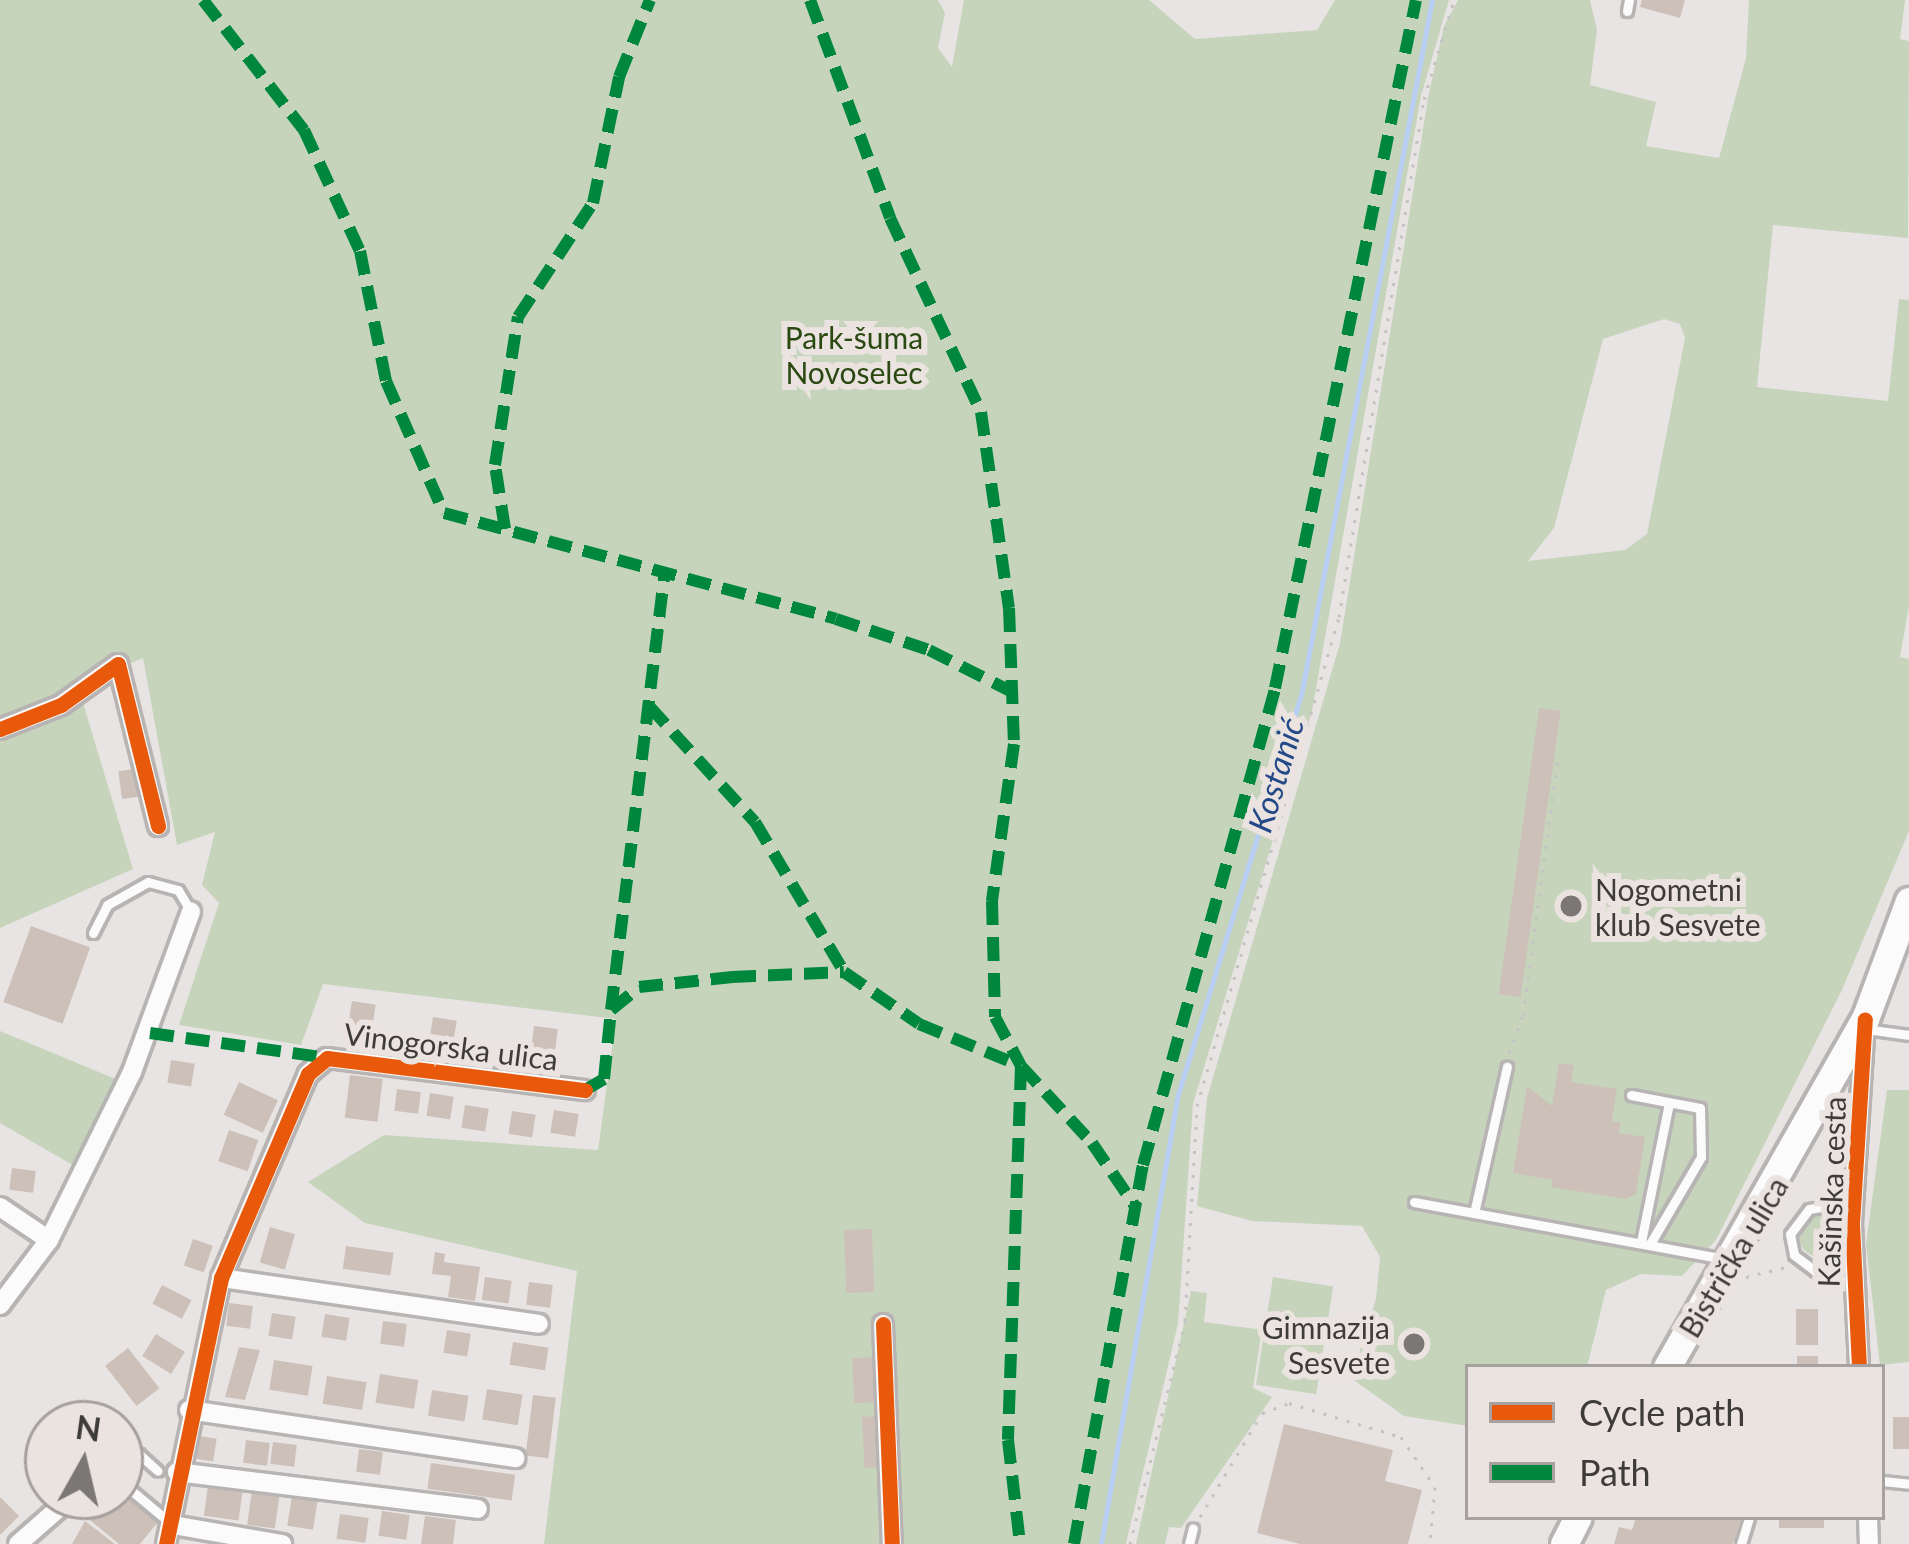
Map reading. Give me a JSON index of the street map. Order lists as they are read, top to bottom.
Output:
{
  "streets": {
    "main road": ["Kašinska cesta", "Bistrička ulica"],
    "street": ["Vinogorska ulica"]
  },
  "crossings": [
    ["Kašinska cesta", "Bistrička ulica"]
  ],
  "water": ["Kostanić"],
  "parks": ["Park-šuma Novoselec"],
  "places": ["Nogometni klub Sesvete", "Gimnazija Sesvete"],
  "legend": ["Cycle path", "Path"],
  "north": "top"
}
